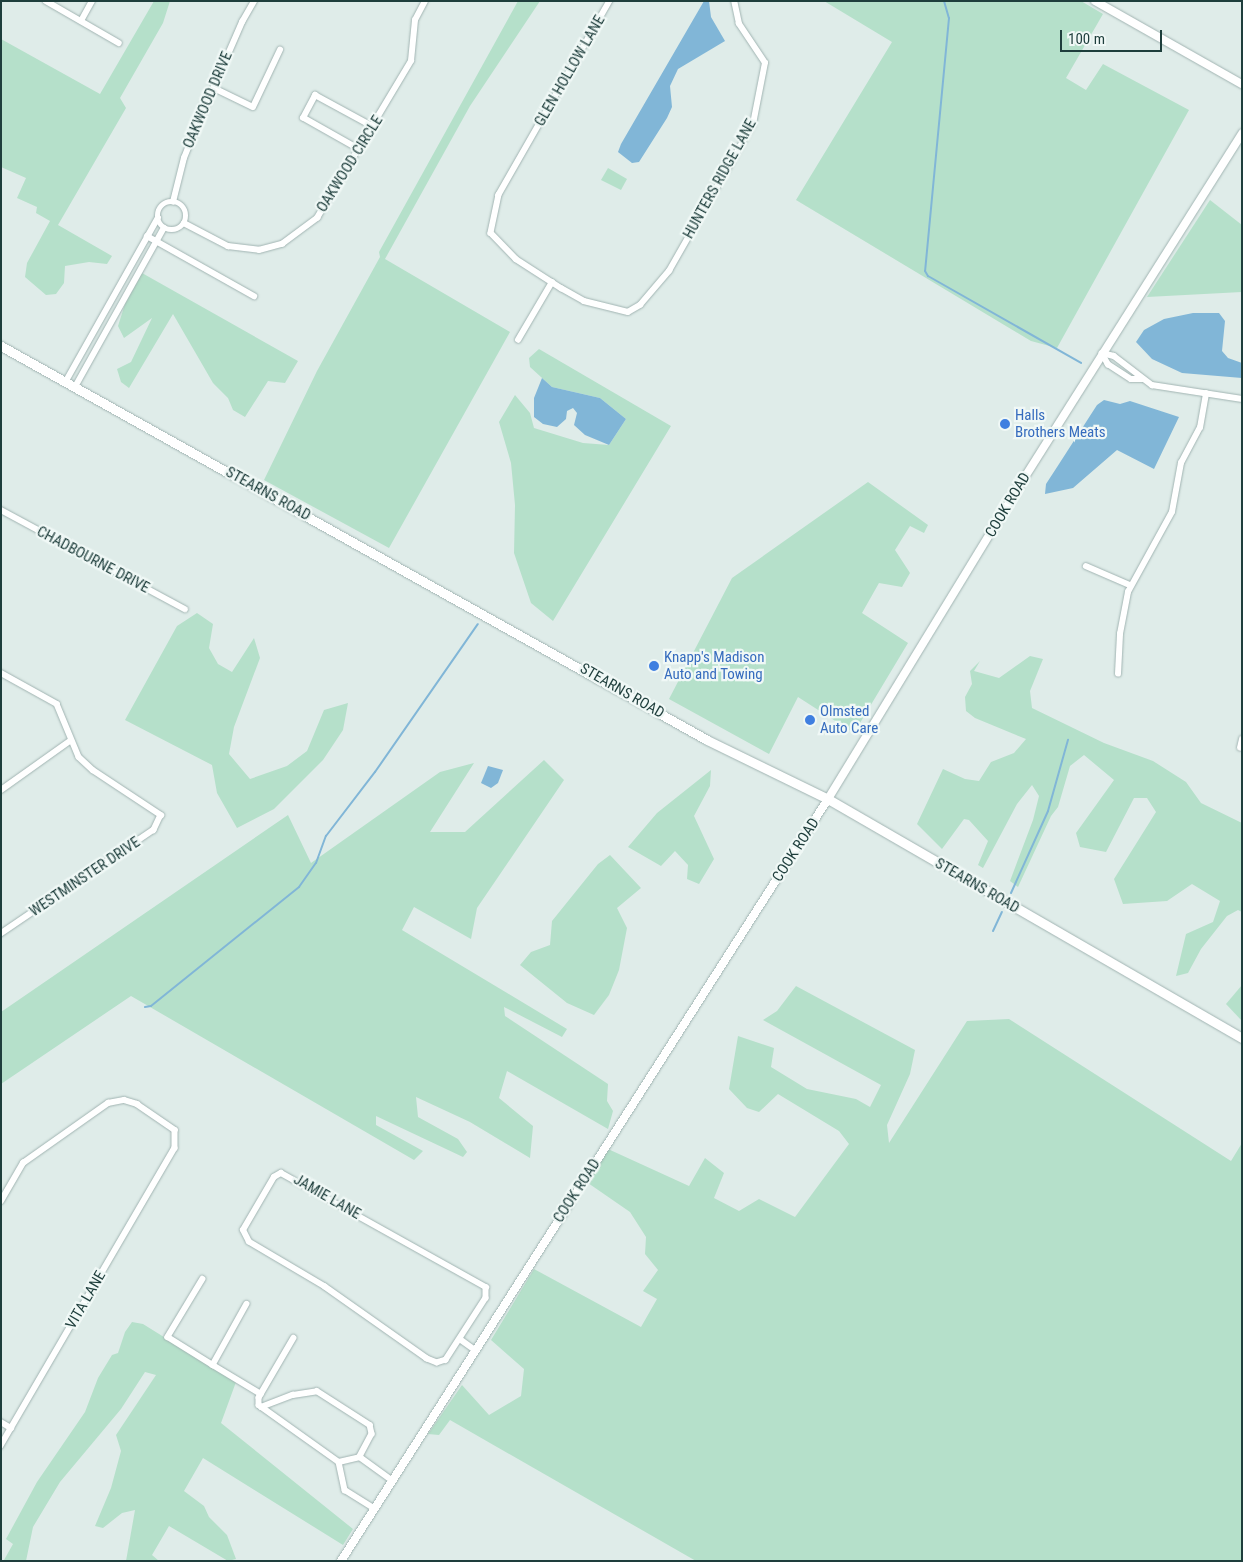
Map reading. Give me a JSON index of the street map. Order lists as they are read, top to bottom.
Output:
{
  "streets": {
    "main road": ["STEARNS ROAD"],
    "street": [
      "GLEN HOLLOW LANE",
      "OAKWOOD DRIVE",
      "OAKWOOD CIRCLE",
      "HUNTERS RIDGE LANE",
      "COOK ROAD",
      "CHADBOURNE DRIVE",
      "WESTMINSTER DRIVE",
      "JAMIE LANE",
      "VITA LANE"
    ]
  },
  "crossings": [
    ["GLEN HOLLOW LANE", "HUNTERS RIDGE LANE"],
    ["OAKWOOD DRIVE", "OAKWOOD CIRCLE"],
    ["STEARNS ROAD", "COOK ROAD"]
  ],
  "places": ["Halls Brothers Meats", "Knapp's Madison Auto and Towing", "Olmsted Auto Care"],
  "scale_bar": "100 m"
}
